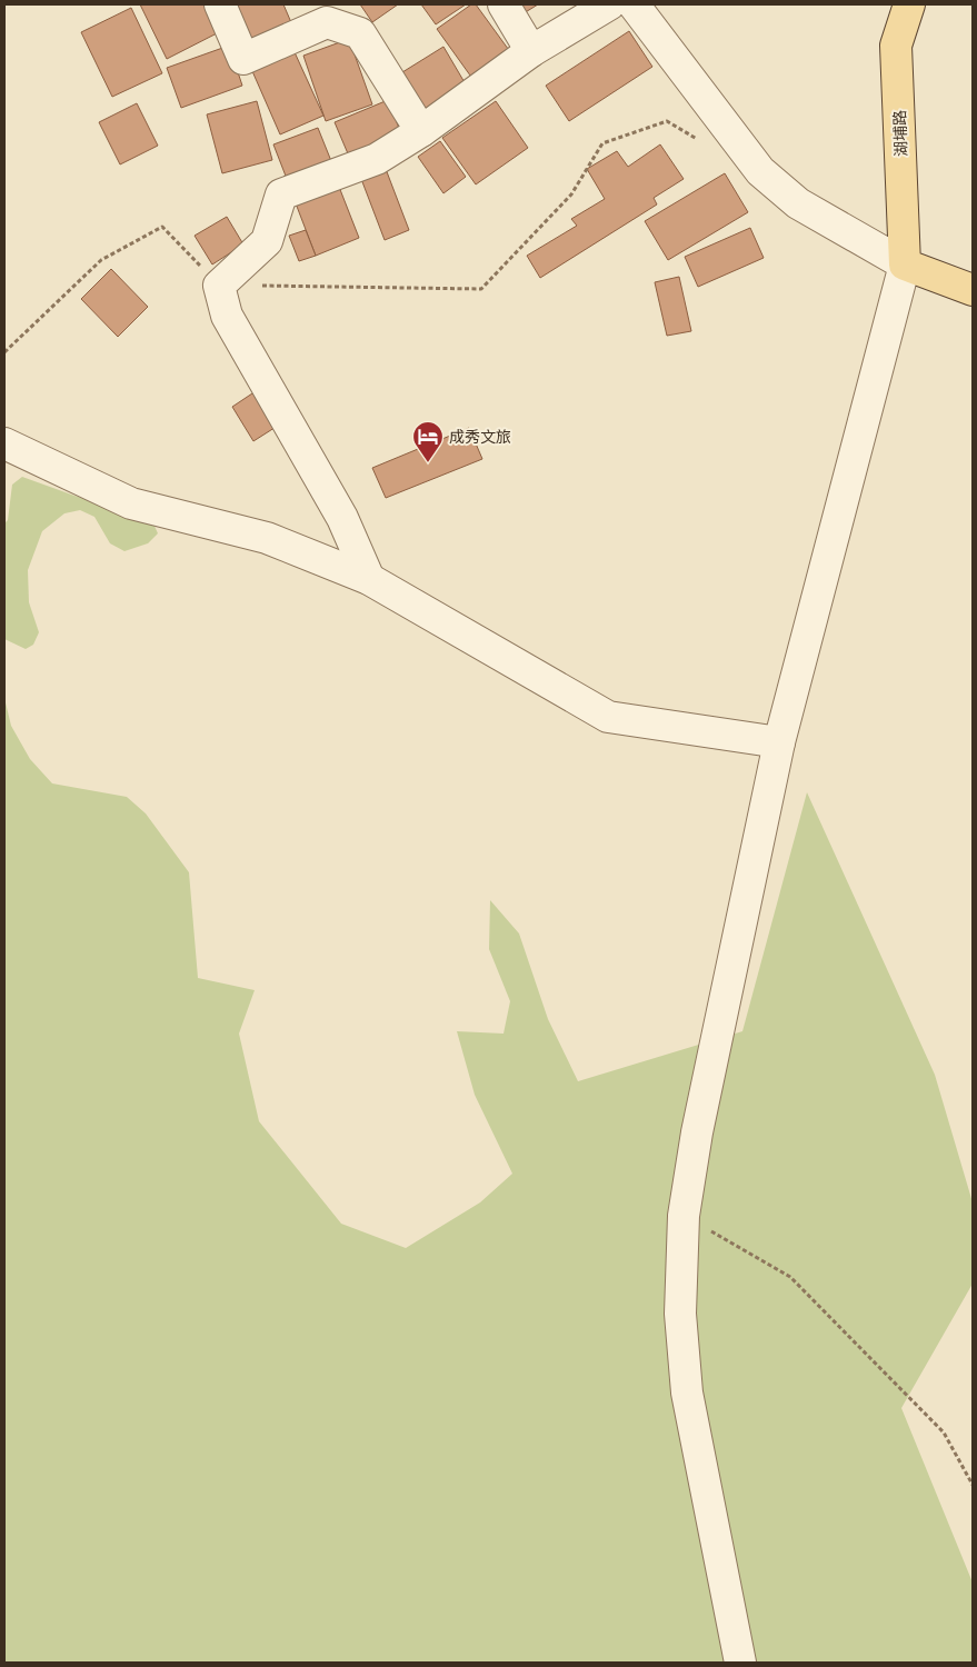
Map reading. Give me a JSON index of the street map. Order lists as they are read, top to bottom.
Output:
{
  "streets": {
    "main road": ["湖埔路"]
  },
  "places": {
    "hotel": ["成秀文旅"]
  }
}
